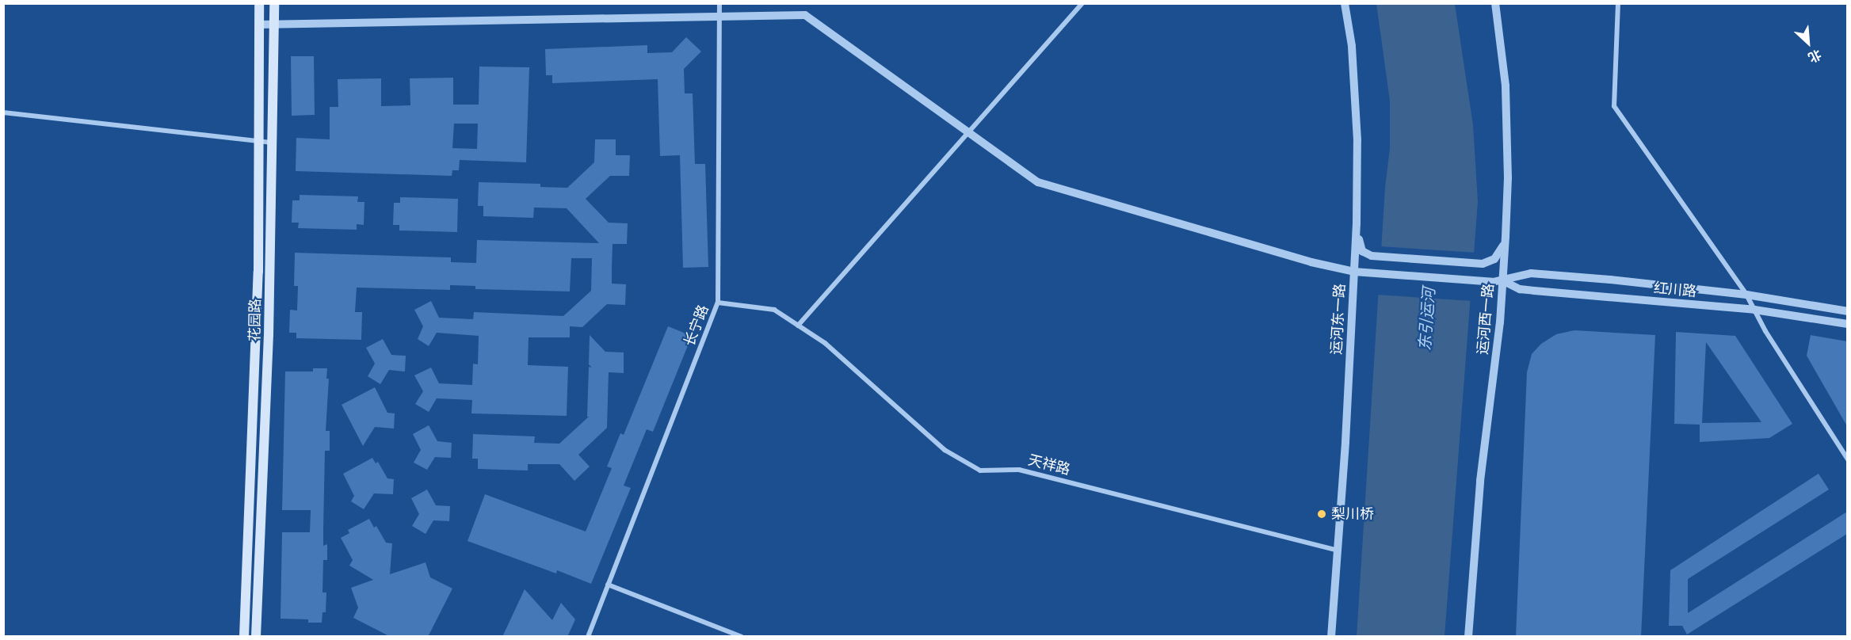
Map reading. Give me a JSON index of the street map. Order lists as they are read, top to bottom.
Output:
{
  "streets": {
    "main road": ["花园路"],
    "street": [
      "红川路",
      "运河东一路",
      "运河西一路",
      "长宁路",
      "天祥路"
    ]
  },
  "crossings": [
    ["红川路", "运河东一路"],
    ["红川路", "运河西一路"],
    ["红川路", "花园路"],
    ["红川路", "长宁路"],
    ["运河东一路", "天祥路"],
    ["长宁路", "天祥路"]
  ],
  "water": ["东引运河"],
  "places": ["梨川桥"],
  "north": "bottom right"
}
